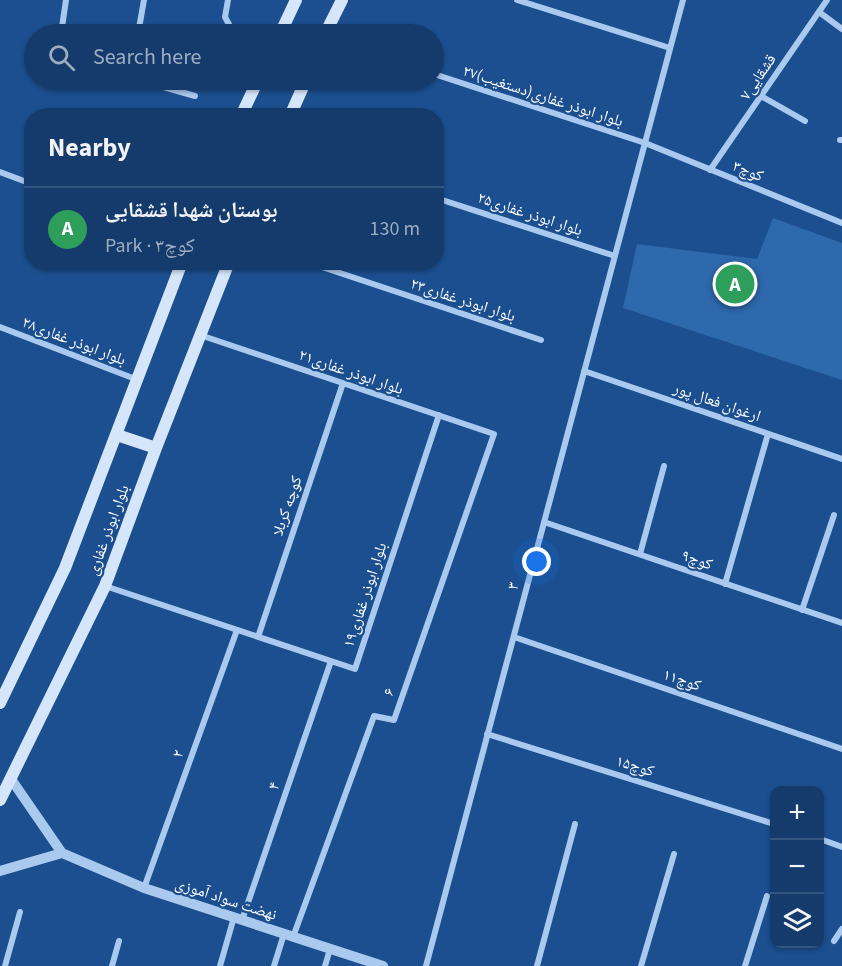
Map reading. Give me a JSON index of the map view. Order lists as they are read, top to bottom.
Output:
{
  "streets": {
    "main road": ["بلوار ابوذر غفاری"],
    "street": [
      "۷قشقایی",
      "۲۷بلوار ابوذر غفاری(دستغیب)",
      "۳کوچ",
      "بلوار ابوذر غفاری۲۵",
      "بلوار ابوذر غفاری۲۳",
      "بلوار ابوذر غفاری۲۸",
      "۲۱بلوار ابوذر غفاری",
      "ارغوان فعال پور",
      "کوچه کربلا",
      "۹کوچ",
      "۳",
      "بلوار ابوذر غفاری۱۹",
      "۱۱کوچ",
      "۶",
      "۲",
      "۱۵کوچ",
      "۴",
      "نهضت سواد آموزی"
    ]
  },
  "crossings": [
    ["۷قشقایی", "۳کوچ"],
    ["۲۷بلوار ابوذر غفاری(دستغیب)", "۳کوچ"],
    ["۲۷بلوار ابوذر غفاری(دستغیب)", "۳"],
    ["۳کوچ", "۳"],
    ["بلوار ابوذر غفاری۲۵", "۳"],
    ["بلوار ابوذر غفاری۲۸", "بلوار ابوذر غفاری"],
    ["۲۱بلوار ابوذر غفاری", "کوچه کربلا"],
    ["۲۱بلوار ابوذر غفاری", "بلوار ابوذر غفاری"],
    ["۲۱بلوار ابوذر غفاری", "بلوار ابوذر غفاری۱۹"],
    ["۲۱بلوار ابوذر غفاری", "۶"],
    ["ارغوان فعال پور", "۳"],
    ["کوچه کربلا", "بلوار ابوذر غفاری۱۹"],
    ["بلوار ابوذر غفاری", "بلوار ابوذر غفاری۱۹"],
    ["۹کوچ", "۳"],
    ["۳", "۱۱کوچ"],
    ["۳", "۱۵کوچ"],
    ["بلوار ابوذر غفاری۱۹", "۲"],
    ["بلوار ابوذر غفاری۱۹", "۴"],
    ["۶", "نهضت سواد آموزی"],
    ["۲", "نهضت سواد آموزی"],
    ["۴", "نهضت سواد آموزی"]
  ],
  "page": {
    "search": "Search here",
    "heading": "Nearby",
    "list": [
      {
        "mark": "A",
        "name": "بوستان شهدا قشقایی",
        "note": "Park · ۳کوچ",
        "value": "130 m"
      }
    ],
    "pins": "A",
    "map_buttons": ["+", "−"]
  }
}
